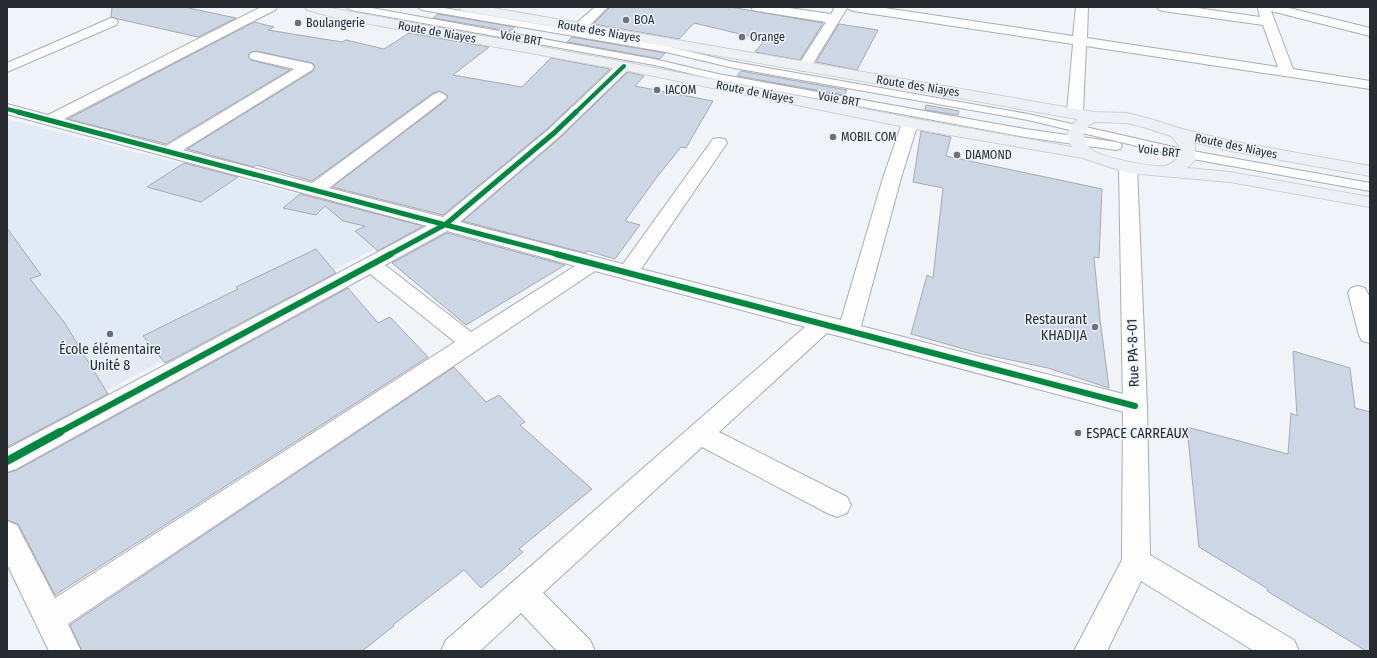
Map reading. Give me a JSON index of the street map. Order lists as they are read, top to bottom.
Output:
{
  "streets": {
    "main road": ["Route des Niayes", "Route de Niayes"],
    "street": ["Rue PA-8-01"],
    "lane": ["Voie BRT"]
  },
  "crossings": [
    ["Route des Niayes", "Route de Niayes"],
    ["Route des Niayes", "Voie BRT"],
    ["Route de Niayes", "Voie BRT"],
    ["Route de Niayes", "Rue PA-8-01"]
  ],
  "places": [
    "BOA",
    "Boulangerie",
    "Orange",
    "IACOM",
    "MOBIL COM",
    "DIAMOND",
    "Restaurant KHADIJA",
    "École élémentaire Unité 8",
    "ESPACE CARREAUX"
  ]
}
